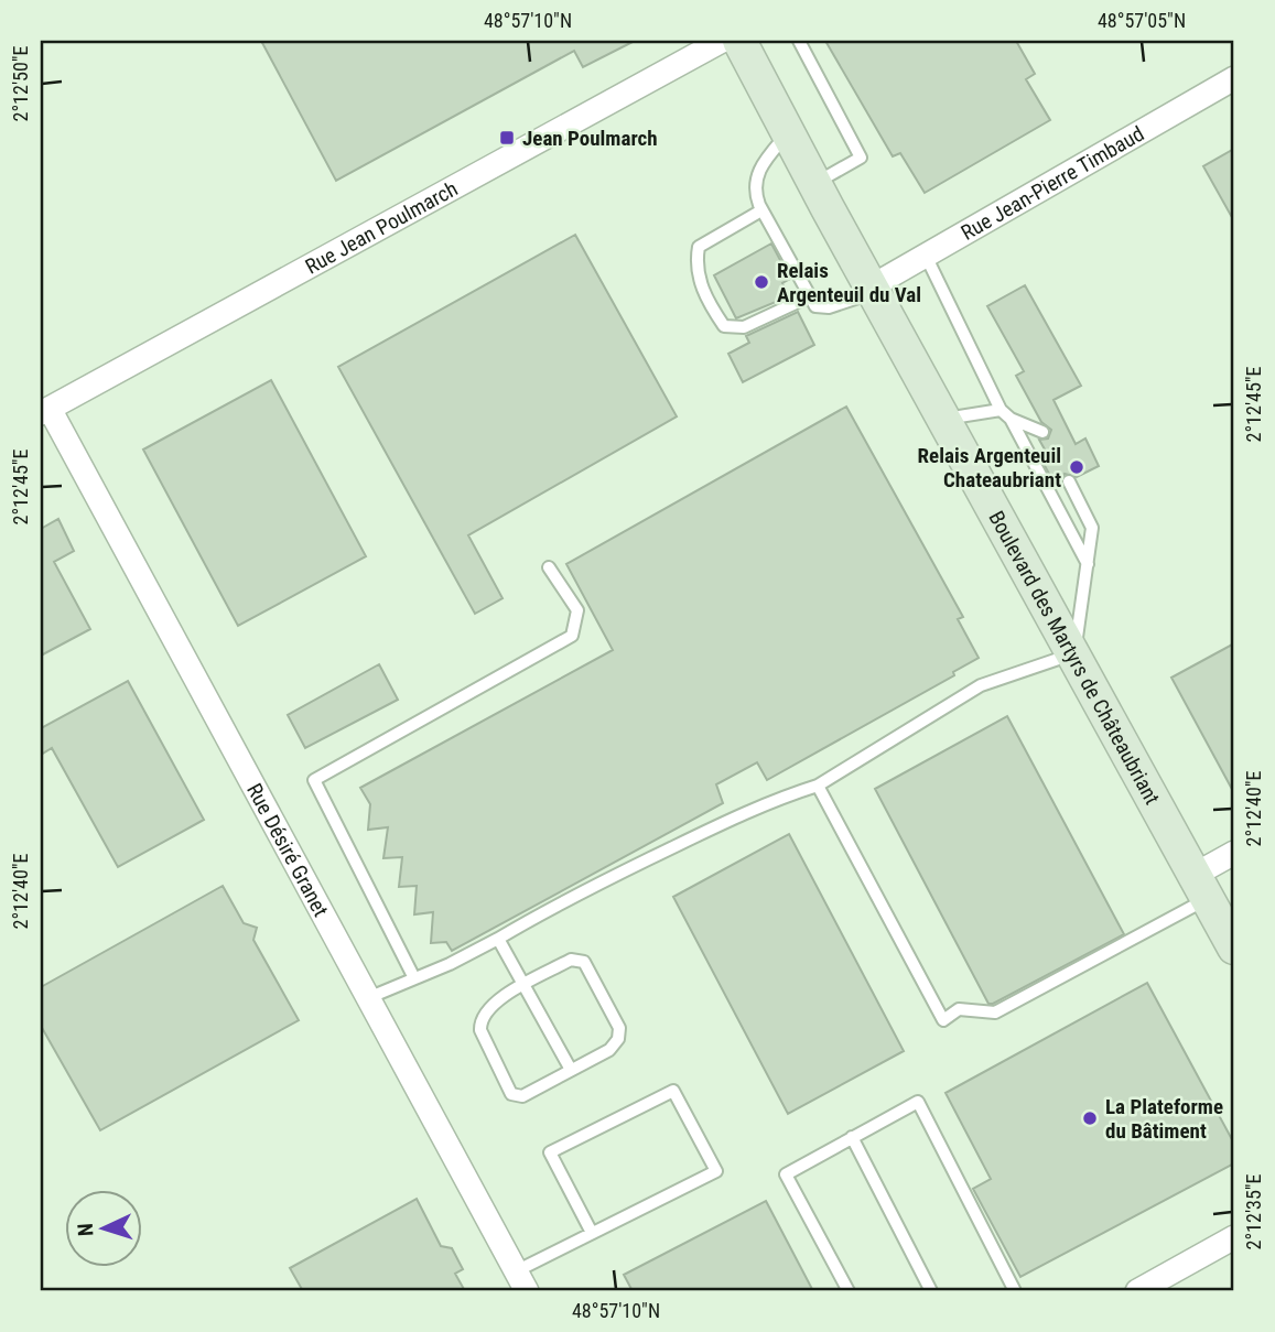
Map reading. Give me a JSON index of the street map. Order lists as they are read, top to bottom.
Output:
{
  "streets": {
    "main road": ["Boulevard des Martyrs de Châteaubriant"],
    "street": ["Rue Jean-Pierre Timbaud", "Rue Jean Poulmarch", "Rue Désiré Granet"]
  },
  "crossings": [
    ["Rue Jean-Pierre Timbaud", "Boulevard des Martyrs de Châteaubriant"],
    ["Rue Jean Poulmarch", "Rue Désiré Granet"]
  ],
  "places": {
    "transit": ["Jean Poulmarch"],
    "other": ["Relais Argenteuil du Val", "Relais Argenteuil Chateaubriant", "La Plateforme du Bâtiment"]
  },
  "north": "left",
  "coordinates": [
    "48°57'10\"N",
    "48°57'05\"N",
    "2°12'50\"E",
    "2°12'45\"E",
    "2°12'40\"E",
    "2°12'35\"E"
  ]
}
